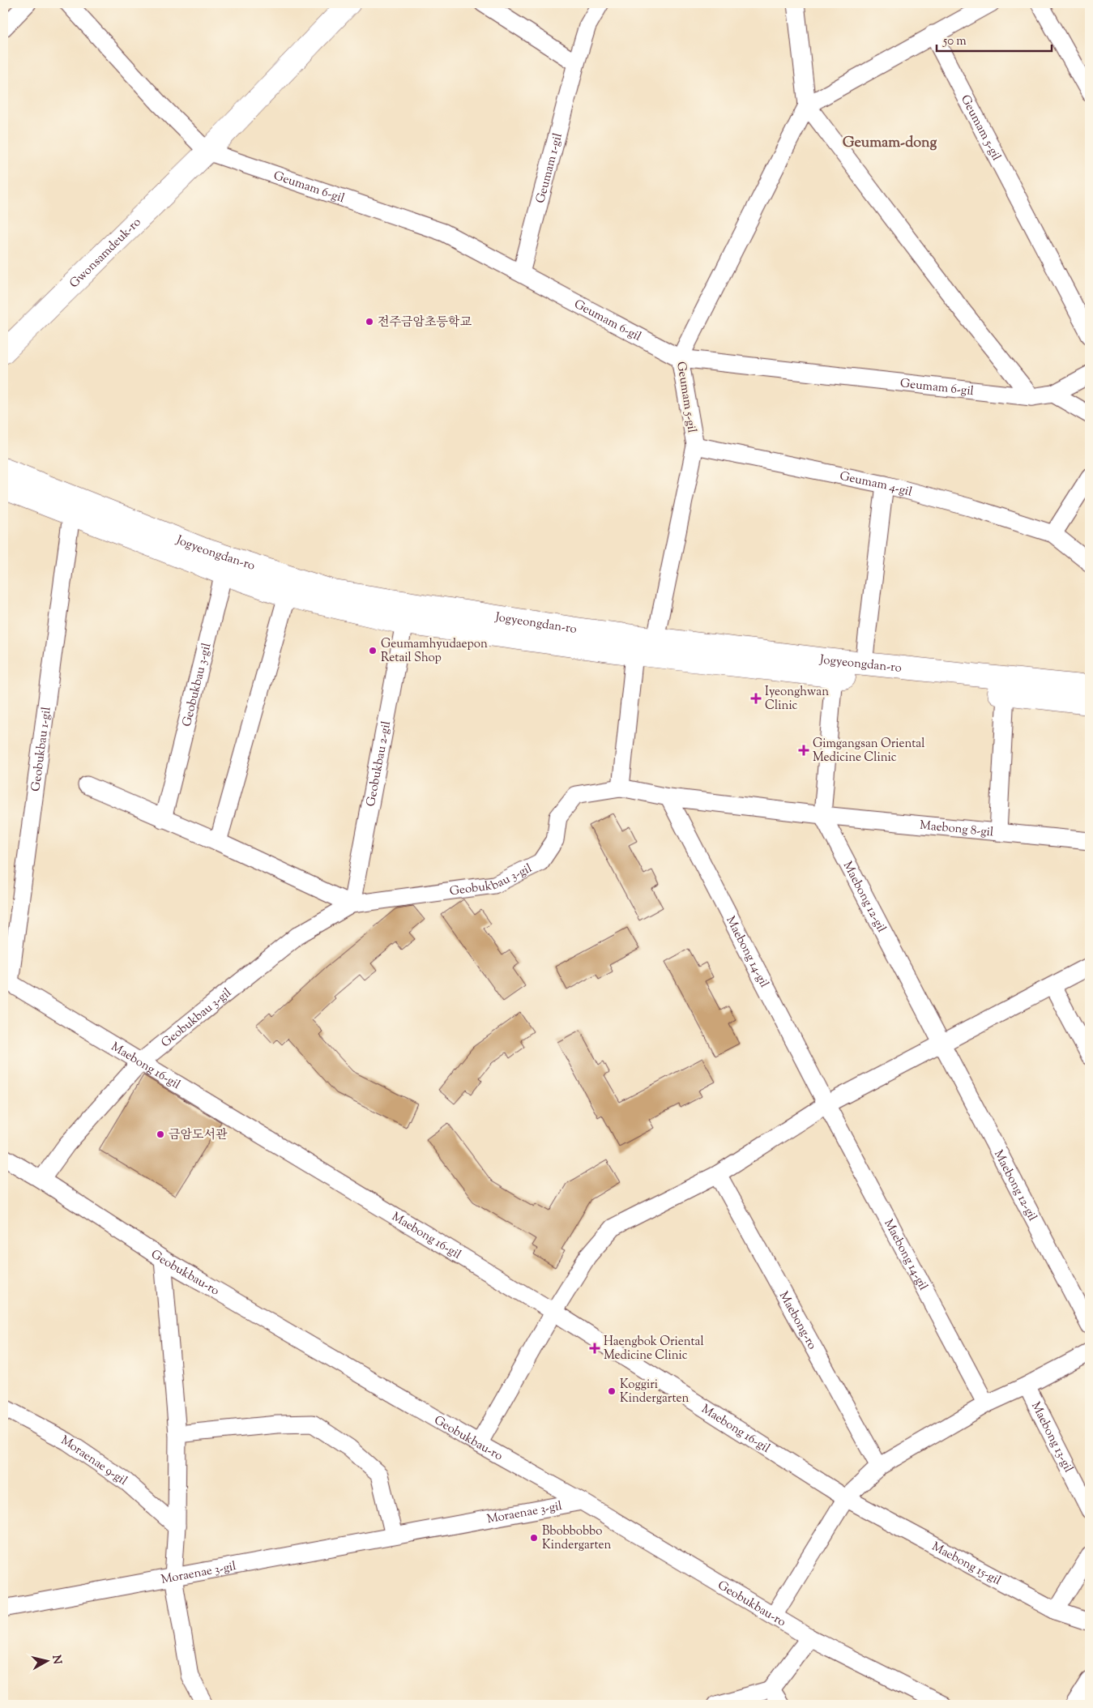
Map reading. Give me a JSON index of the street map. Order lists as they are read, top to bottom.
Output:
{
  "streets": {
    "street": [
      "Geumam 5-gil",
      "Geumam 1-gil",
      "Geumam 6-gil",
      "Gwonsamdeuk-ro",
      "Geumam 4-gil",
      "Jogyeongdan-ro",
      "Geobukbau 3-gil",
      "Geobukbau 1-gil",
      "Geobukbau 2-gil",
      "Maebong 8-gil",
      "Maebong 12-gil",
      "Maebong 14-gil",
      "Maebong 16-gil",
      "Geobukbau-ro",
      "Maebong-ro",
      "Maebong 13-gil",
      "Moraenae 9-gil",
      "Moraenae 3-gil",
      "Maebong 15-gil"
    ]
  },
  "crossings": [
    ["Geumam 5-gil", "Geumam 6-gil"],
    ["Geumam 5-gil", "Geumam 4-gil"],
    ["Geumam 5-gil", "Jogyeongdan-ro"],
    ["Geumam 1-gil", "Geumam 6-gil"],
    ["Geumam 6-gil", "Gwonsamdeuk-ro"],
    ["Jogyeongdan-ro", "Geobukbau 3-gil"],
    ["Jogyeongdan-ro", "Geobukbau 1-gil"],
    ["Jogyeongdan-ro", "Geobukbau 2-gil"],
    ["Geobukbau 3-gil", "Geobukbau 2-gil"],
    ["Geobukbau 3-gil", "Maebong 16-gil"],
    ["Geobukbau 3-gil", "Geobukbau-ro"],
    ["Geobukbau 1-gil", "Maebong 16-gil"],
    ["Maebong 8-gil", "Maebong 12-gil"],
    ["Maebong 16-gil", "Maebong 15-gil"],
    ["Geobukbau-ro", "Moraenae 3-gil"]
  ],
  "districts": ["Geumam-dong"],
  "places": {
    "other": [
      "전주금암초등학교",
      "Geumamhyudaepon Retail Shop",
      "금암도서관",
      "Koggiri Kindergarten",
      "Bbobbobbo Kindergarten"
    ],
    "health": ["Iyeonghwan Clinic", "Gimgangsan Oriental Medicine Clinic", "Haengbok Oriental Medicine Clinic"]
  },
  "scale_bar": "50 m",
  "north": "right"
}
